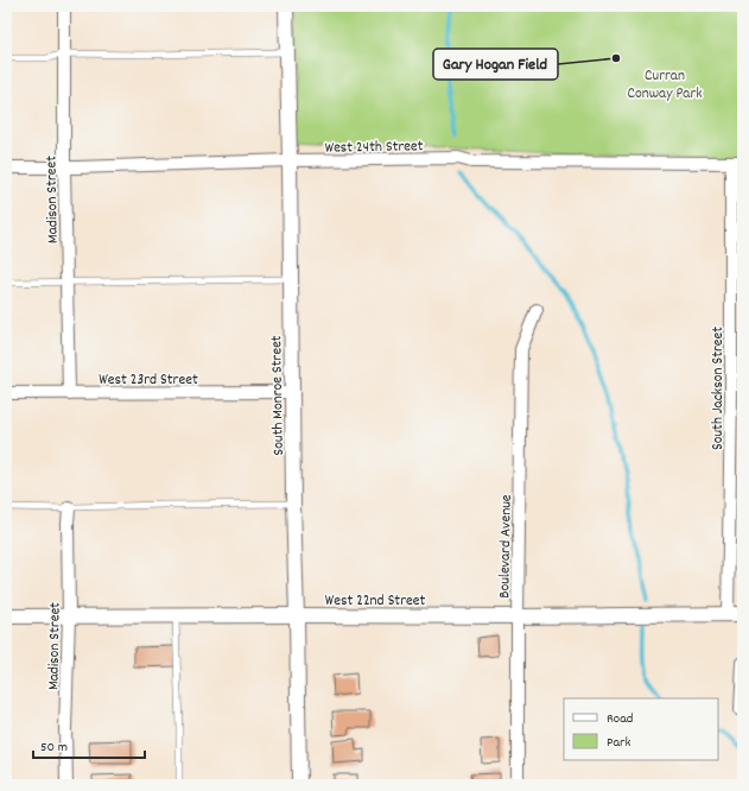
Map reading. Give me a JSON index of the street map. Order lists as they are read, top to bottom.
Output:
{
  "streets": {
    "street": [
      "West 24th Street",
      "Madison Street",
      "West 23rd Street",
      "South Jackson Street",
      "South Monroe Street",
      "Boulevard Avenue",
      "West 22nd Street"
    ]
  },
  "crossings": [
    ["West 24th Street", "Madison Street"],
    ["West 24th Street", "South Jackson Street"],
    ["West 24th Street", "South Monroe Street"],
    ["Madison Street", "West 23rd Street"],
    ["Madison Street", "West 22nd Street"],
    ["West 23rd Street", "South Monroe Street"],
    ["South Jackson Street", "West 22nd Street"],
    ["South Monroe Street", "West 22nd Street"],
    ["Boulevard Avenue", "West 22nd Street"]
  ],
  "parks": ["Curran Conway Park"],
  "places": ["Gary Hogan Field"],
  "legend": ["Road", "Park"],
  "scale_bar": "50 m"
}
